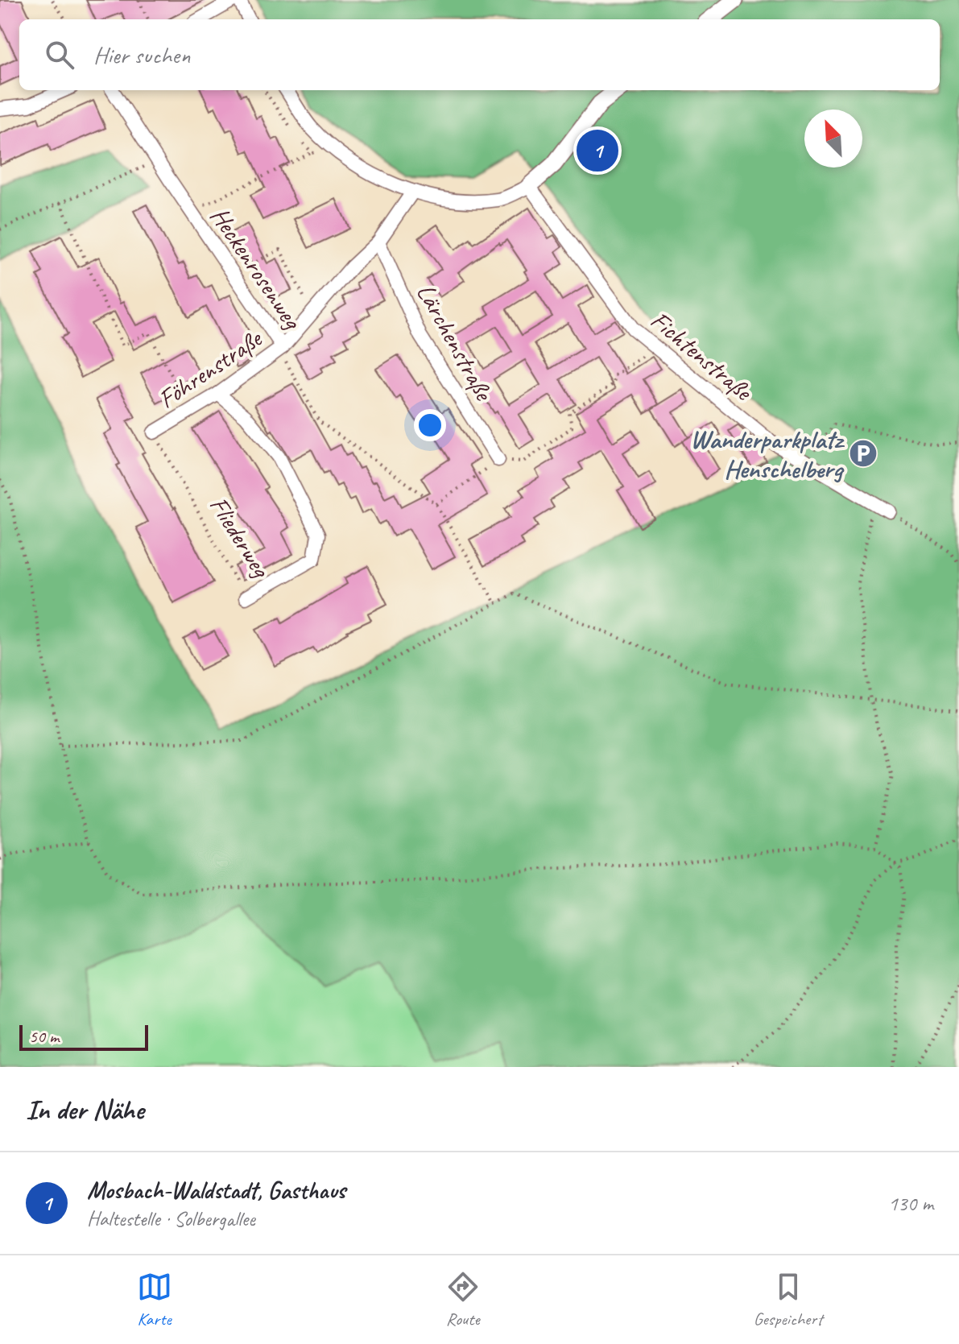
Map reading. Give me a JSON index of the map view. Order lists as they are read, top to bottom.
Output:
{
  "streets": {
    "street": [
      "Heckenrosenweg",
      "Lärchenstraße",
      "Fichtenstraße",
      "Föhrenstraße",
      "Fliederweg"
    ]
  },
  "crossings": [
    ["Heckenrosenweg", "Föhrenstraße"],
    ["Lärchenstraße", "Föhrenstraße"],
    ["Föhrenstraße", "Fliederweg"]
  ],
  "places": {
    "parking": ["Wanderparkplatz Henschelberg"]
  },
  "scale_bar": "50 m",
  "north": "top left",
  "page": {
    "search": "Hier suchen",
    "pins": "1",
    "scale": "50 m",
    "heading": "In der Nähe",
    "list": [
      {
        "mark": "1",
        "name": "Mosbach-Waldstadt, Gasthaus",
        "note": "Haltestelle · Solbergallee",
        "value": "130 m"
      }
    ],
    "nav": ["Karte", "Route", "Gespeichert"]
  }
}
